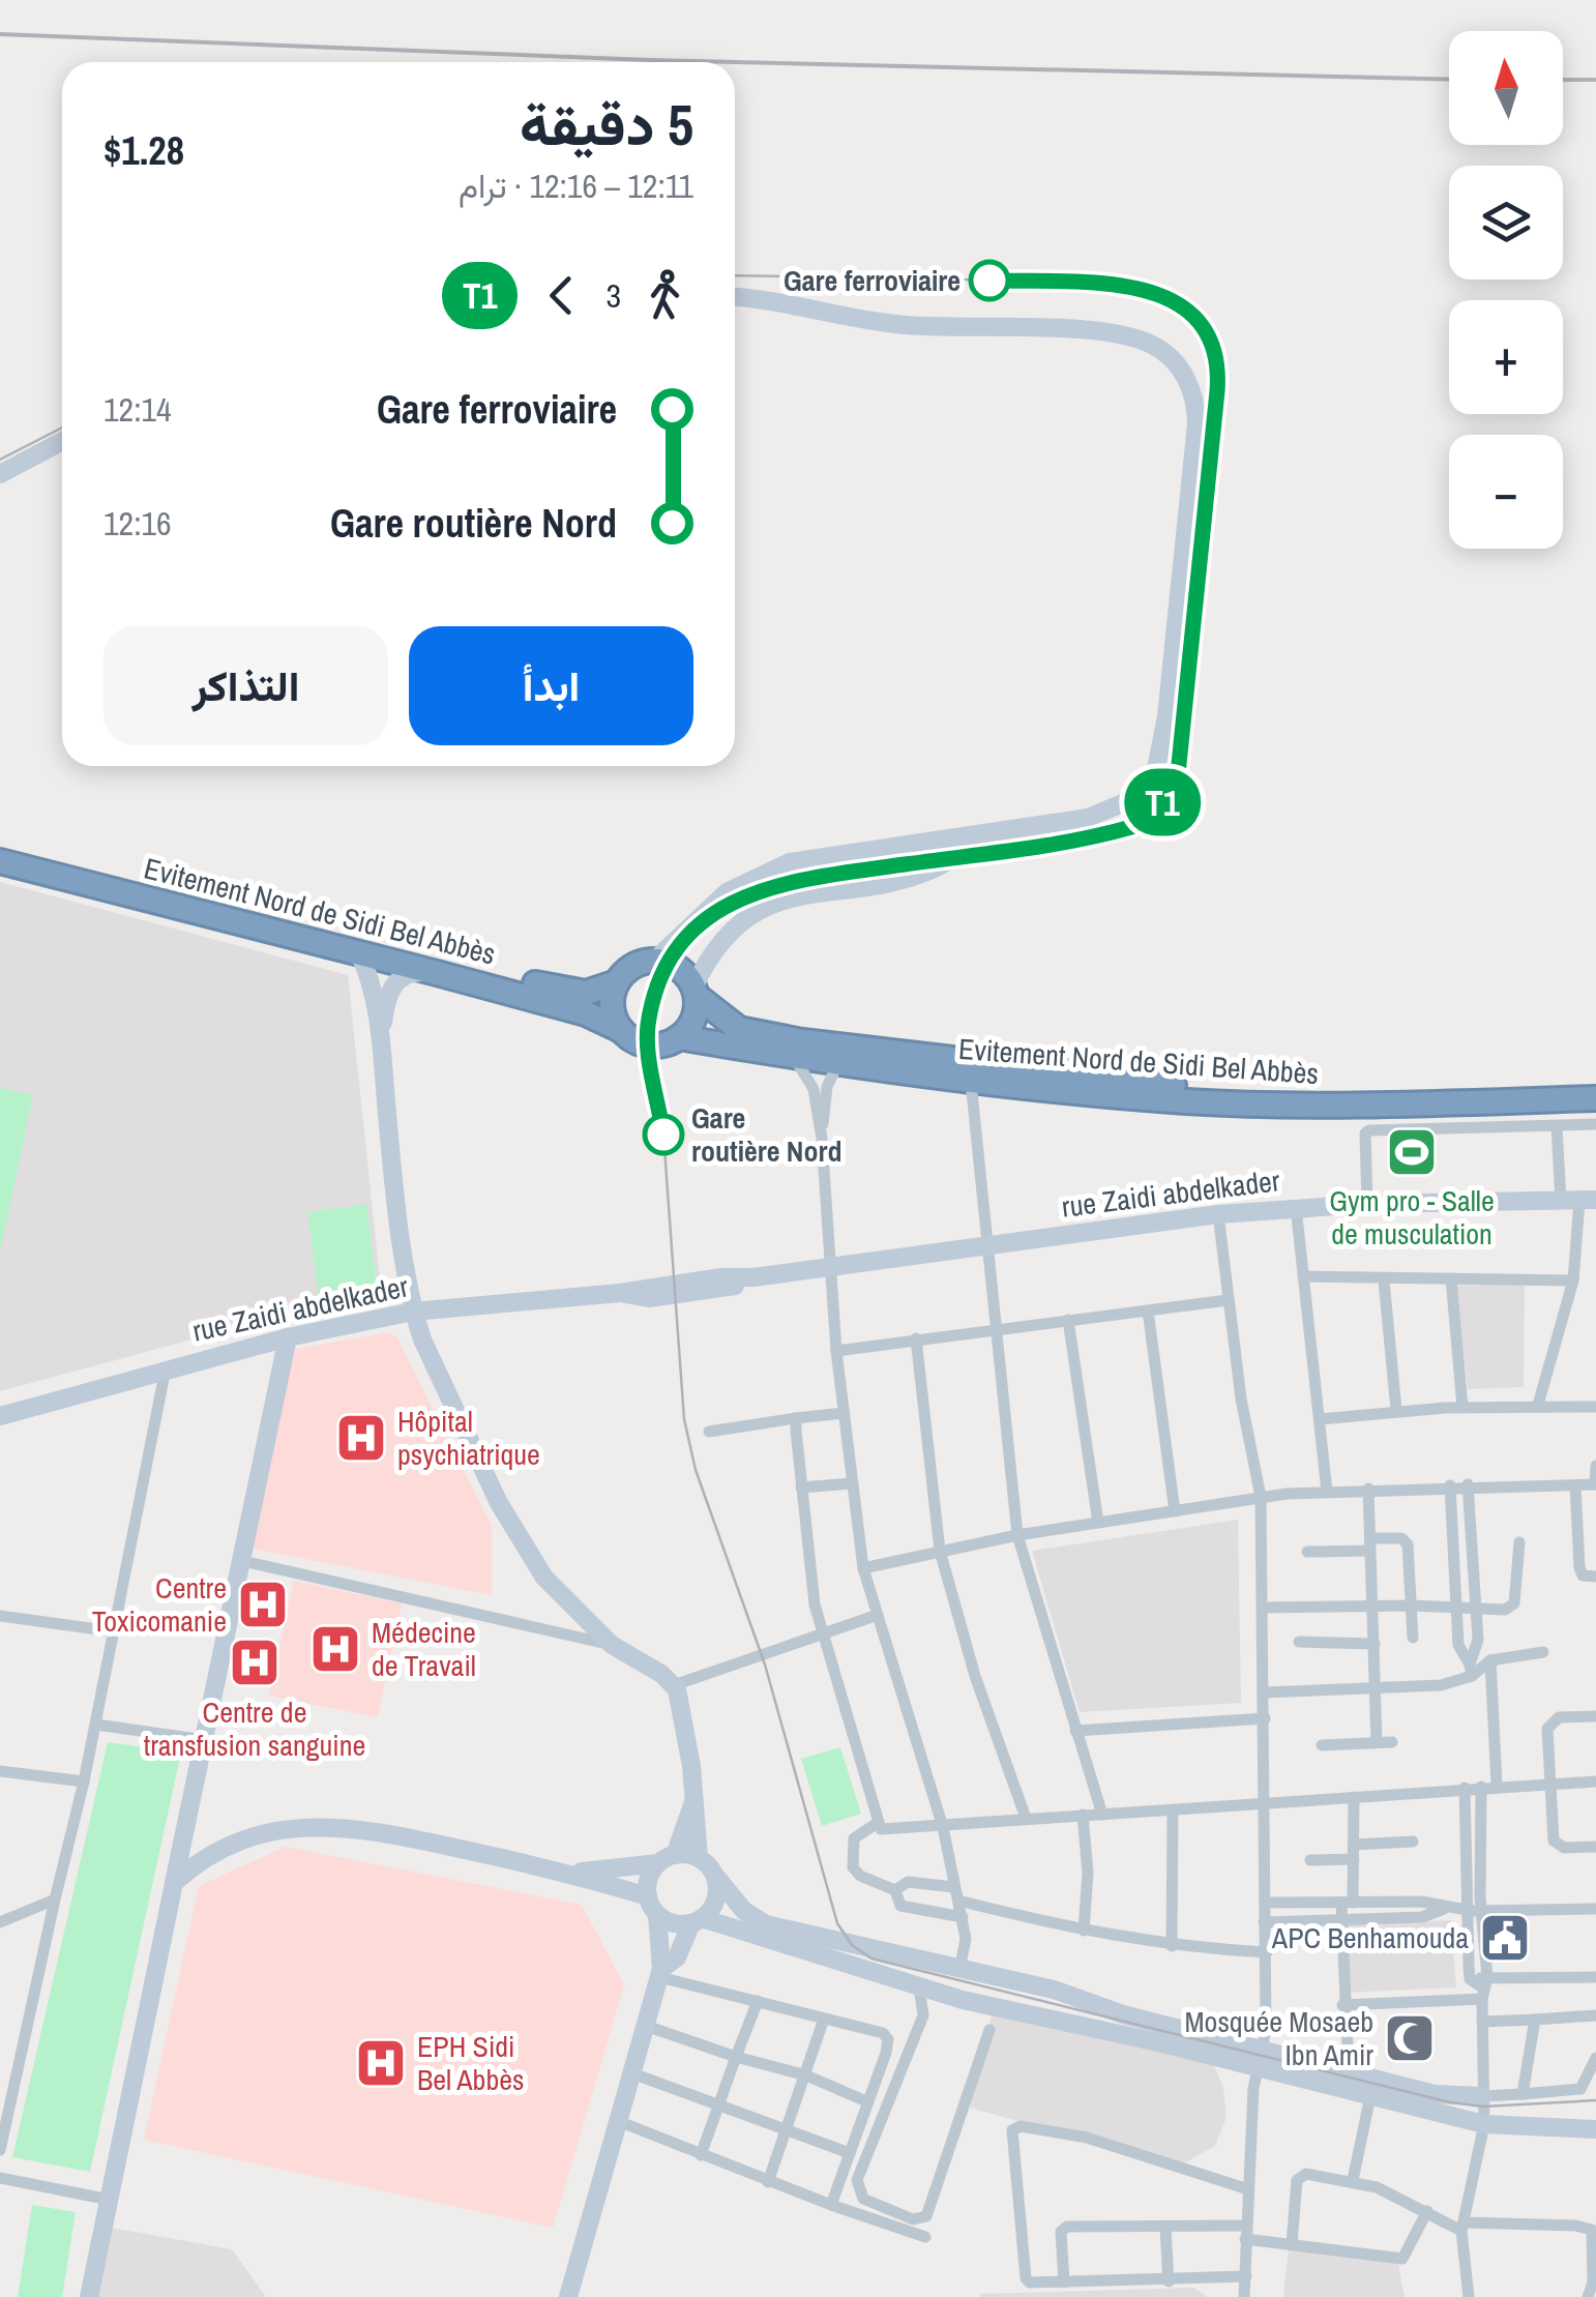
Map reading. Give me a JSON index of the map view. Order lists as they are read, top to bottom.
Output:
{
  "streets": {
    "highway": ["Evitement Nord de Sidi Bel Abbès"],
    "main road": ["rue Zaidi abdelkader"]
  },
  "places": {
    "other": ["Gare ferroviaire", "Gare routière Nord"],
    "sports": ["Gym pro - Salle de musculation"],
    "hospital": [
      "Hôpital psychiatrique",
      "Centre Toxicomanie",
      "Médecine de Travail",
      "Centre de transfusion sanguine",
      "EPH Sidi Bel Abbès"
    ],
    "public building": ["APC Benhamouda"],
    "mosque": ["Mosquée Mosaeb Ibn Amir"]
  },
  "lines": ["tram line T1"],
  "north": "top",
  "page": {
    "on_map": "T1",
    "map_buttons": ["+", "−"],
    "heading": ["5 دقيقة", "12:11 – 12:16 · ترام", "$1.28"],
    "legs": ["3", "T1"],
    "list": [
      {
        "name": "Gare ferroviaire",
        "value": "12:14"
      },
      {
        "name": "Gare routière Nord",
        "value": "12:16"
      }
    ],
    "buttons": ["ابدأ", "التذاكر"]
  }
}
